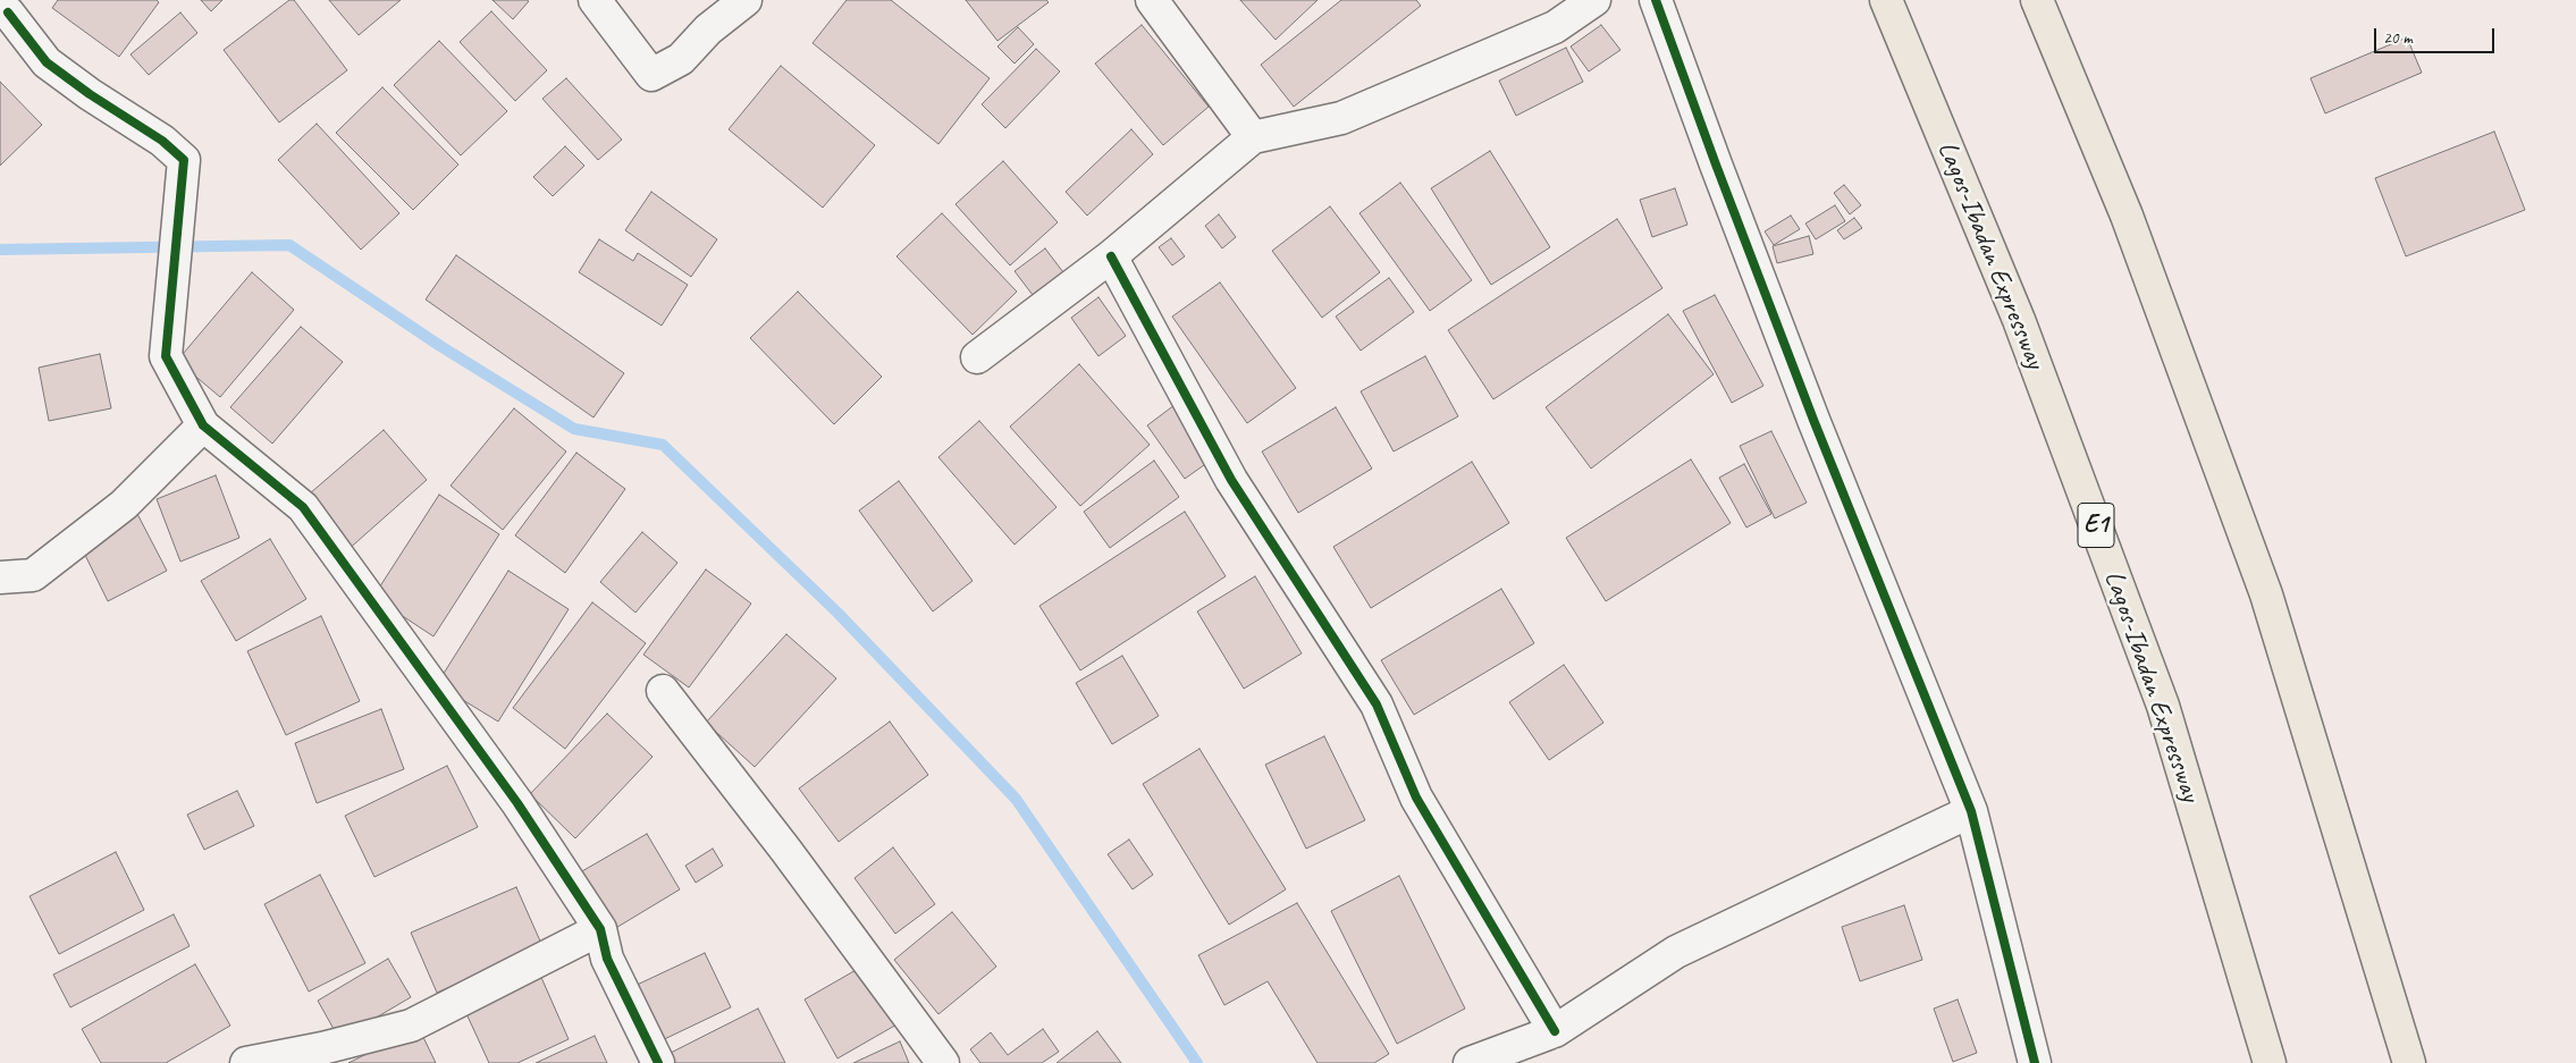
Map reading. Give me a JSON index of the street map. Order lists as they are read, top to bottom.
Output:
{
  "streets": {
    "highway": ["Lagos-Ibadan Expressway", "E1"]
  },
  "scale_bar": "20 m"
}
